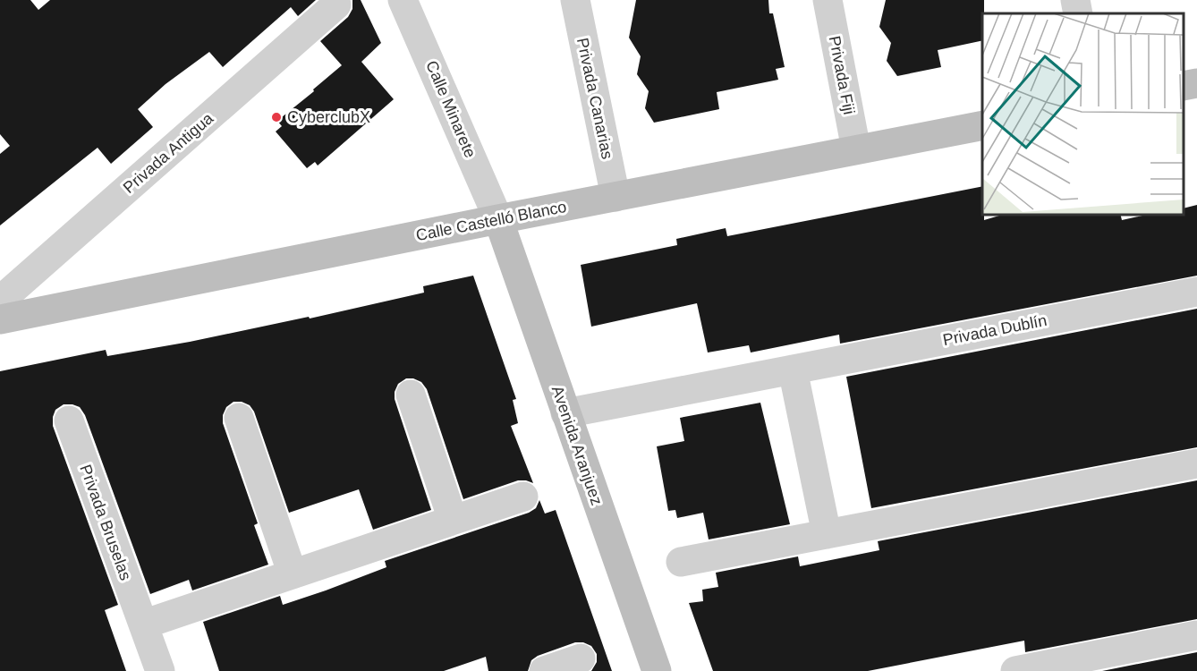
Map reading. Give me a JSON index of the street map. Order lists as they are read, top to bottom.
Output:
{
  "streets": {
    "street": [
      "Privada Fiji",
      "Privada Canarias",
      "Calle Minarete",
      "Privada Antigua",
      "Calle Castelló Blanco",
      "Privada Dublín",
      "Avenida Aranjuez",
      "Privada Bruselas"
    ]
  },
  "crossings": [
    ["Privada Fiji", "Calle Castelló Blanco"],
    ["Privada Canarias", "Calle Castelló Blanco"],
    ["Calle Minarete", "Calle Castelló Blanco"],
    ["Calle Minarete", "Avenida Aranjuez"],
    ["Calle Castelló Blanco", "Avenida Aranjuez"],
    ["Privada Dublín", "Avenida Aranjuez"]
  ],
  "places": ["CyberclubX"]
}
